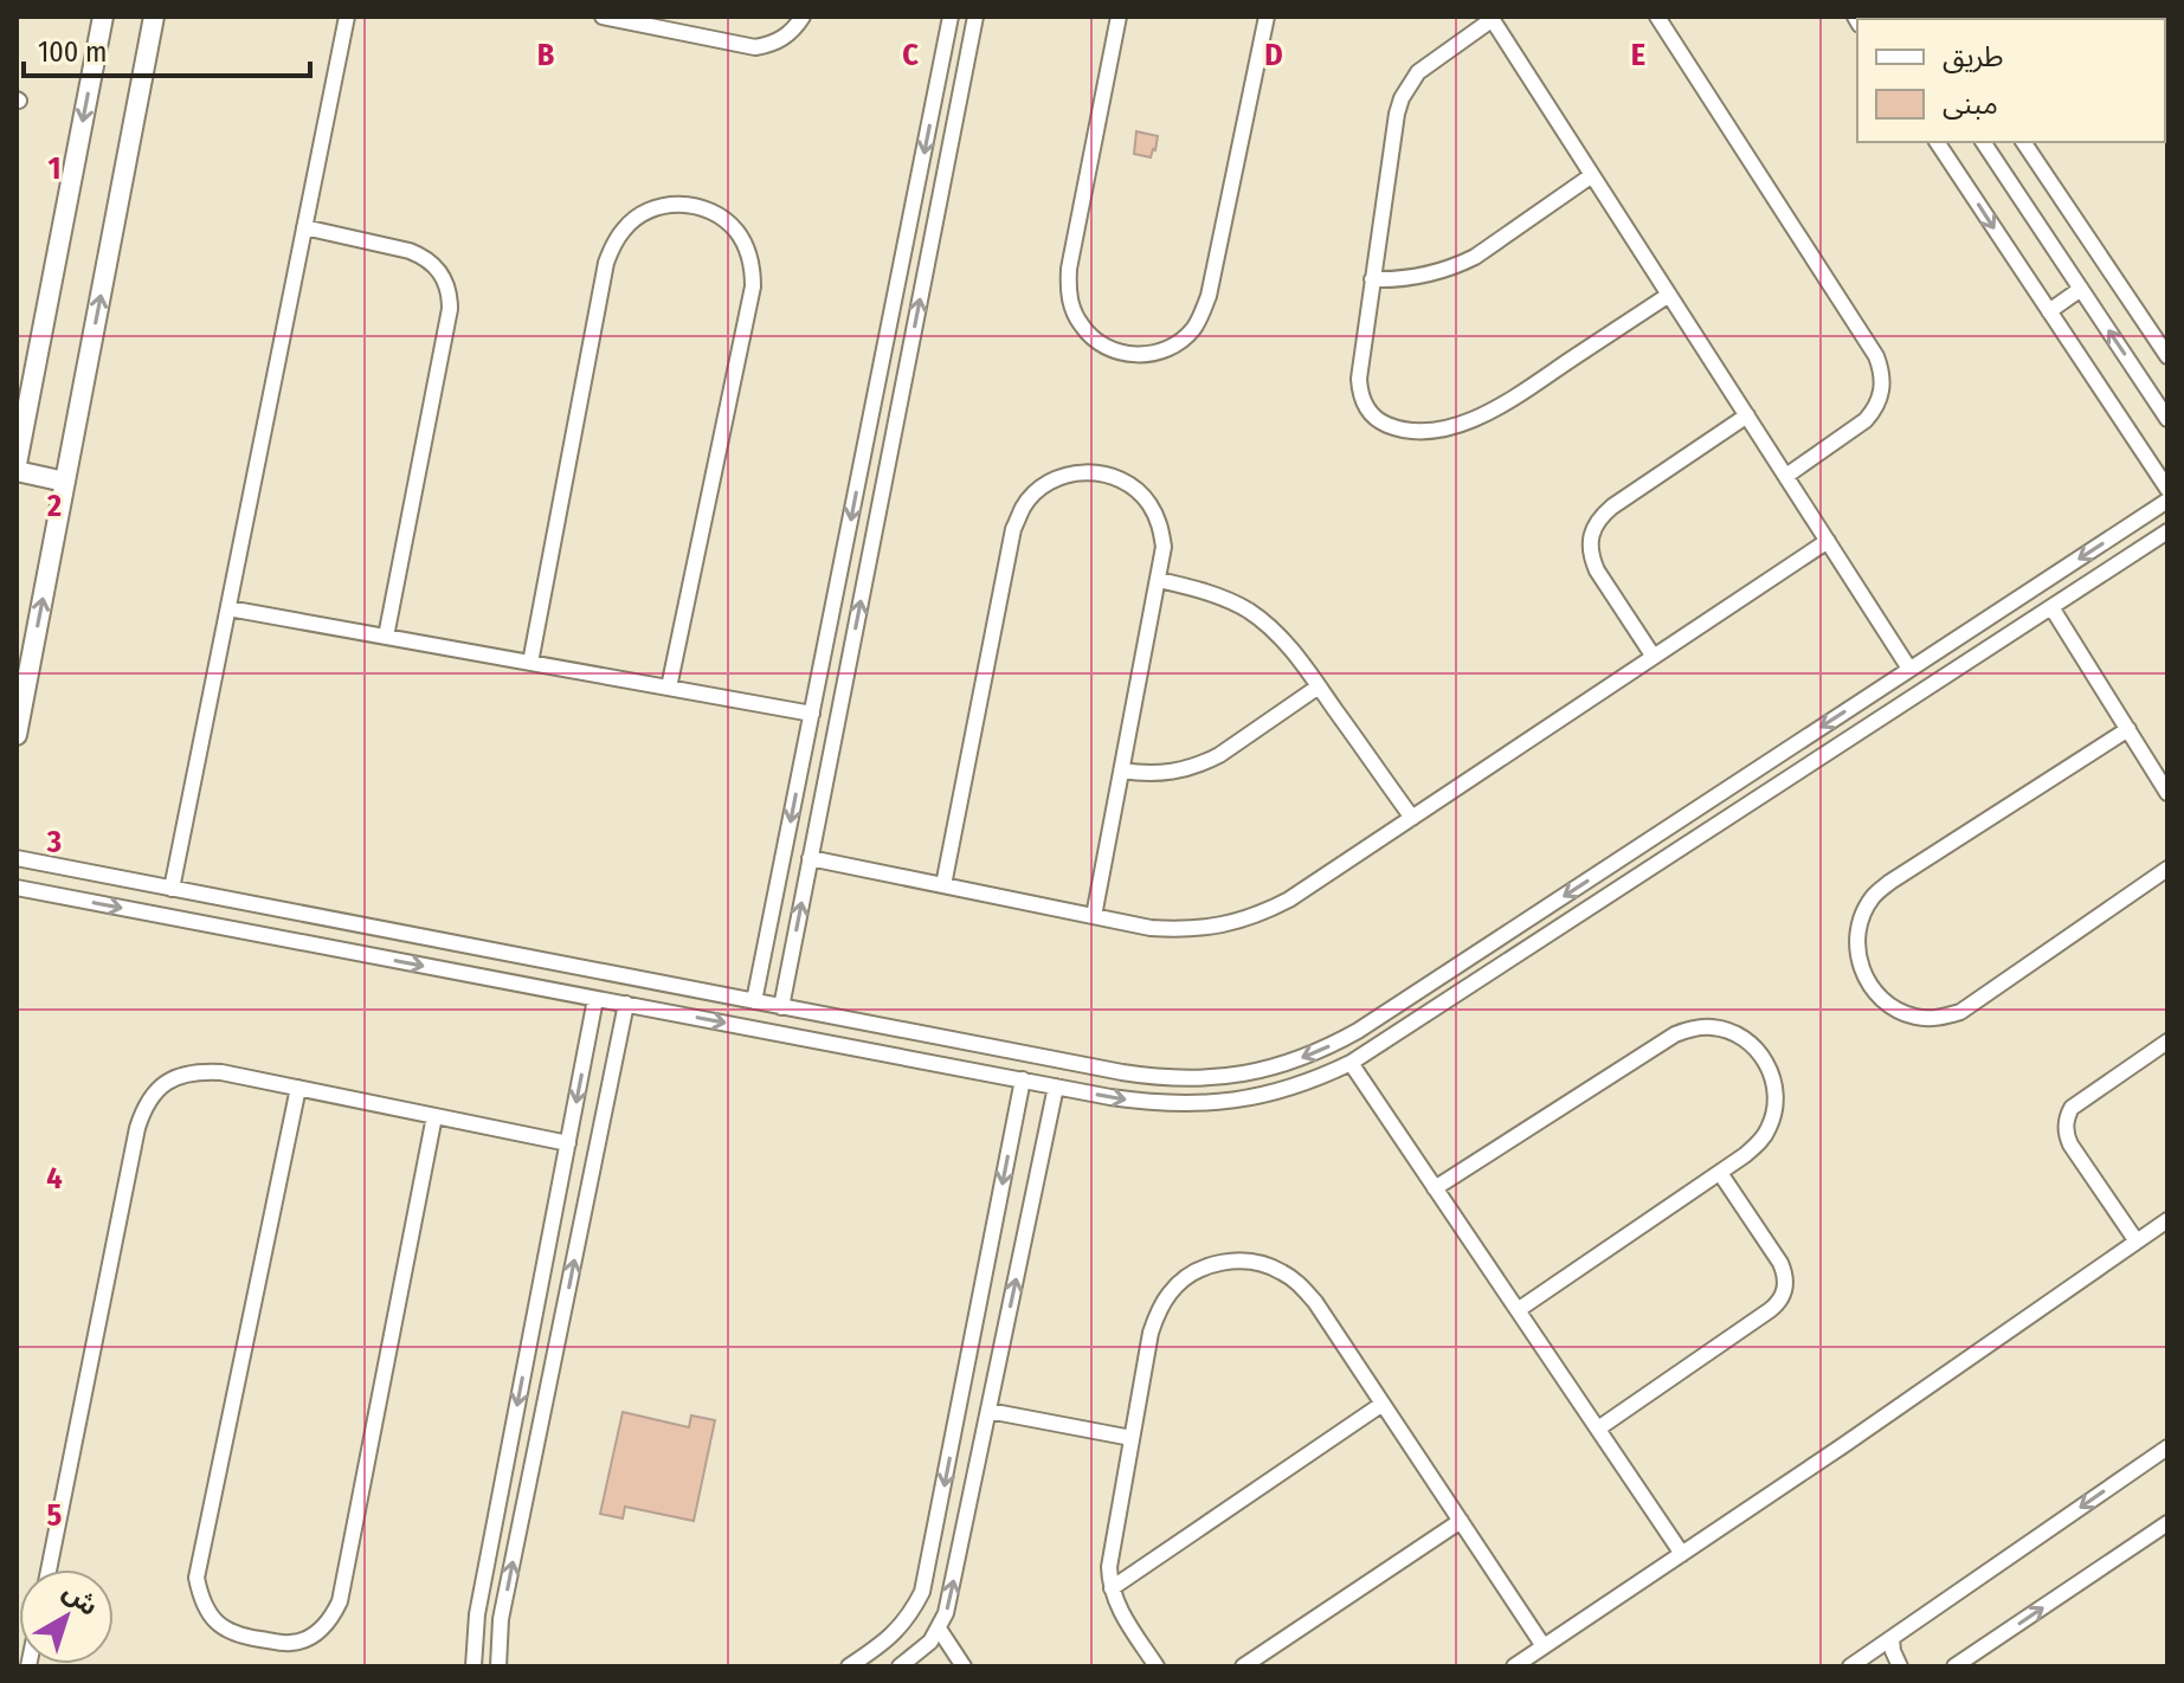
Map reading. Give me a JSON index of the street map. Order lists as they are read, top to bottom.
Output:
{
  "legend": ["طريق", "مبنى"],
  "scale_bar": "100 m",
  "north": "top right",
  "grid": {
    "columns": [
      "B",
      "C",
      "D",
      "E"
    ],
    "rows": [
      "1",
      "2",
      "3",
      "4",
      "5"
    ]
  }
}
